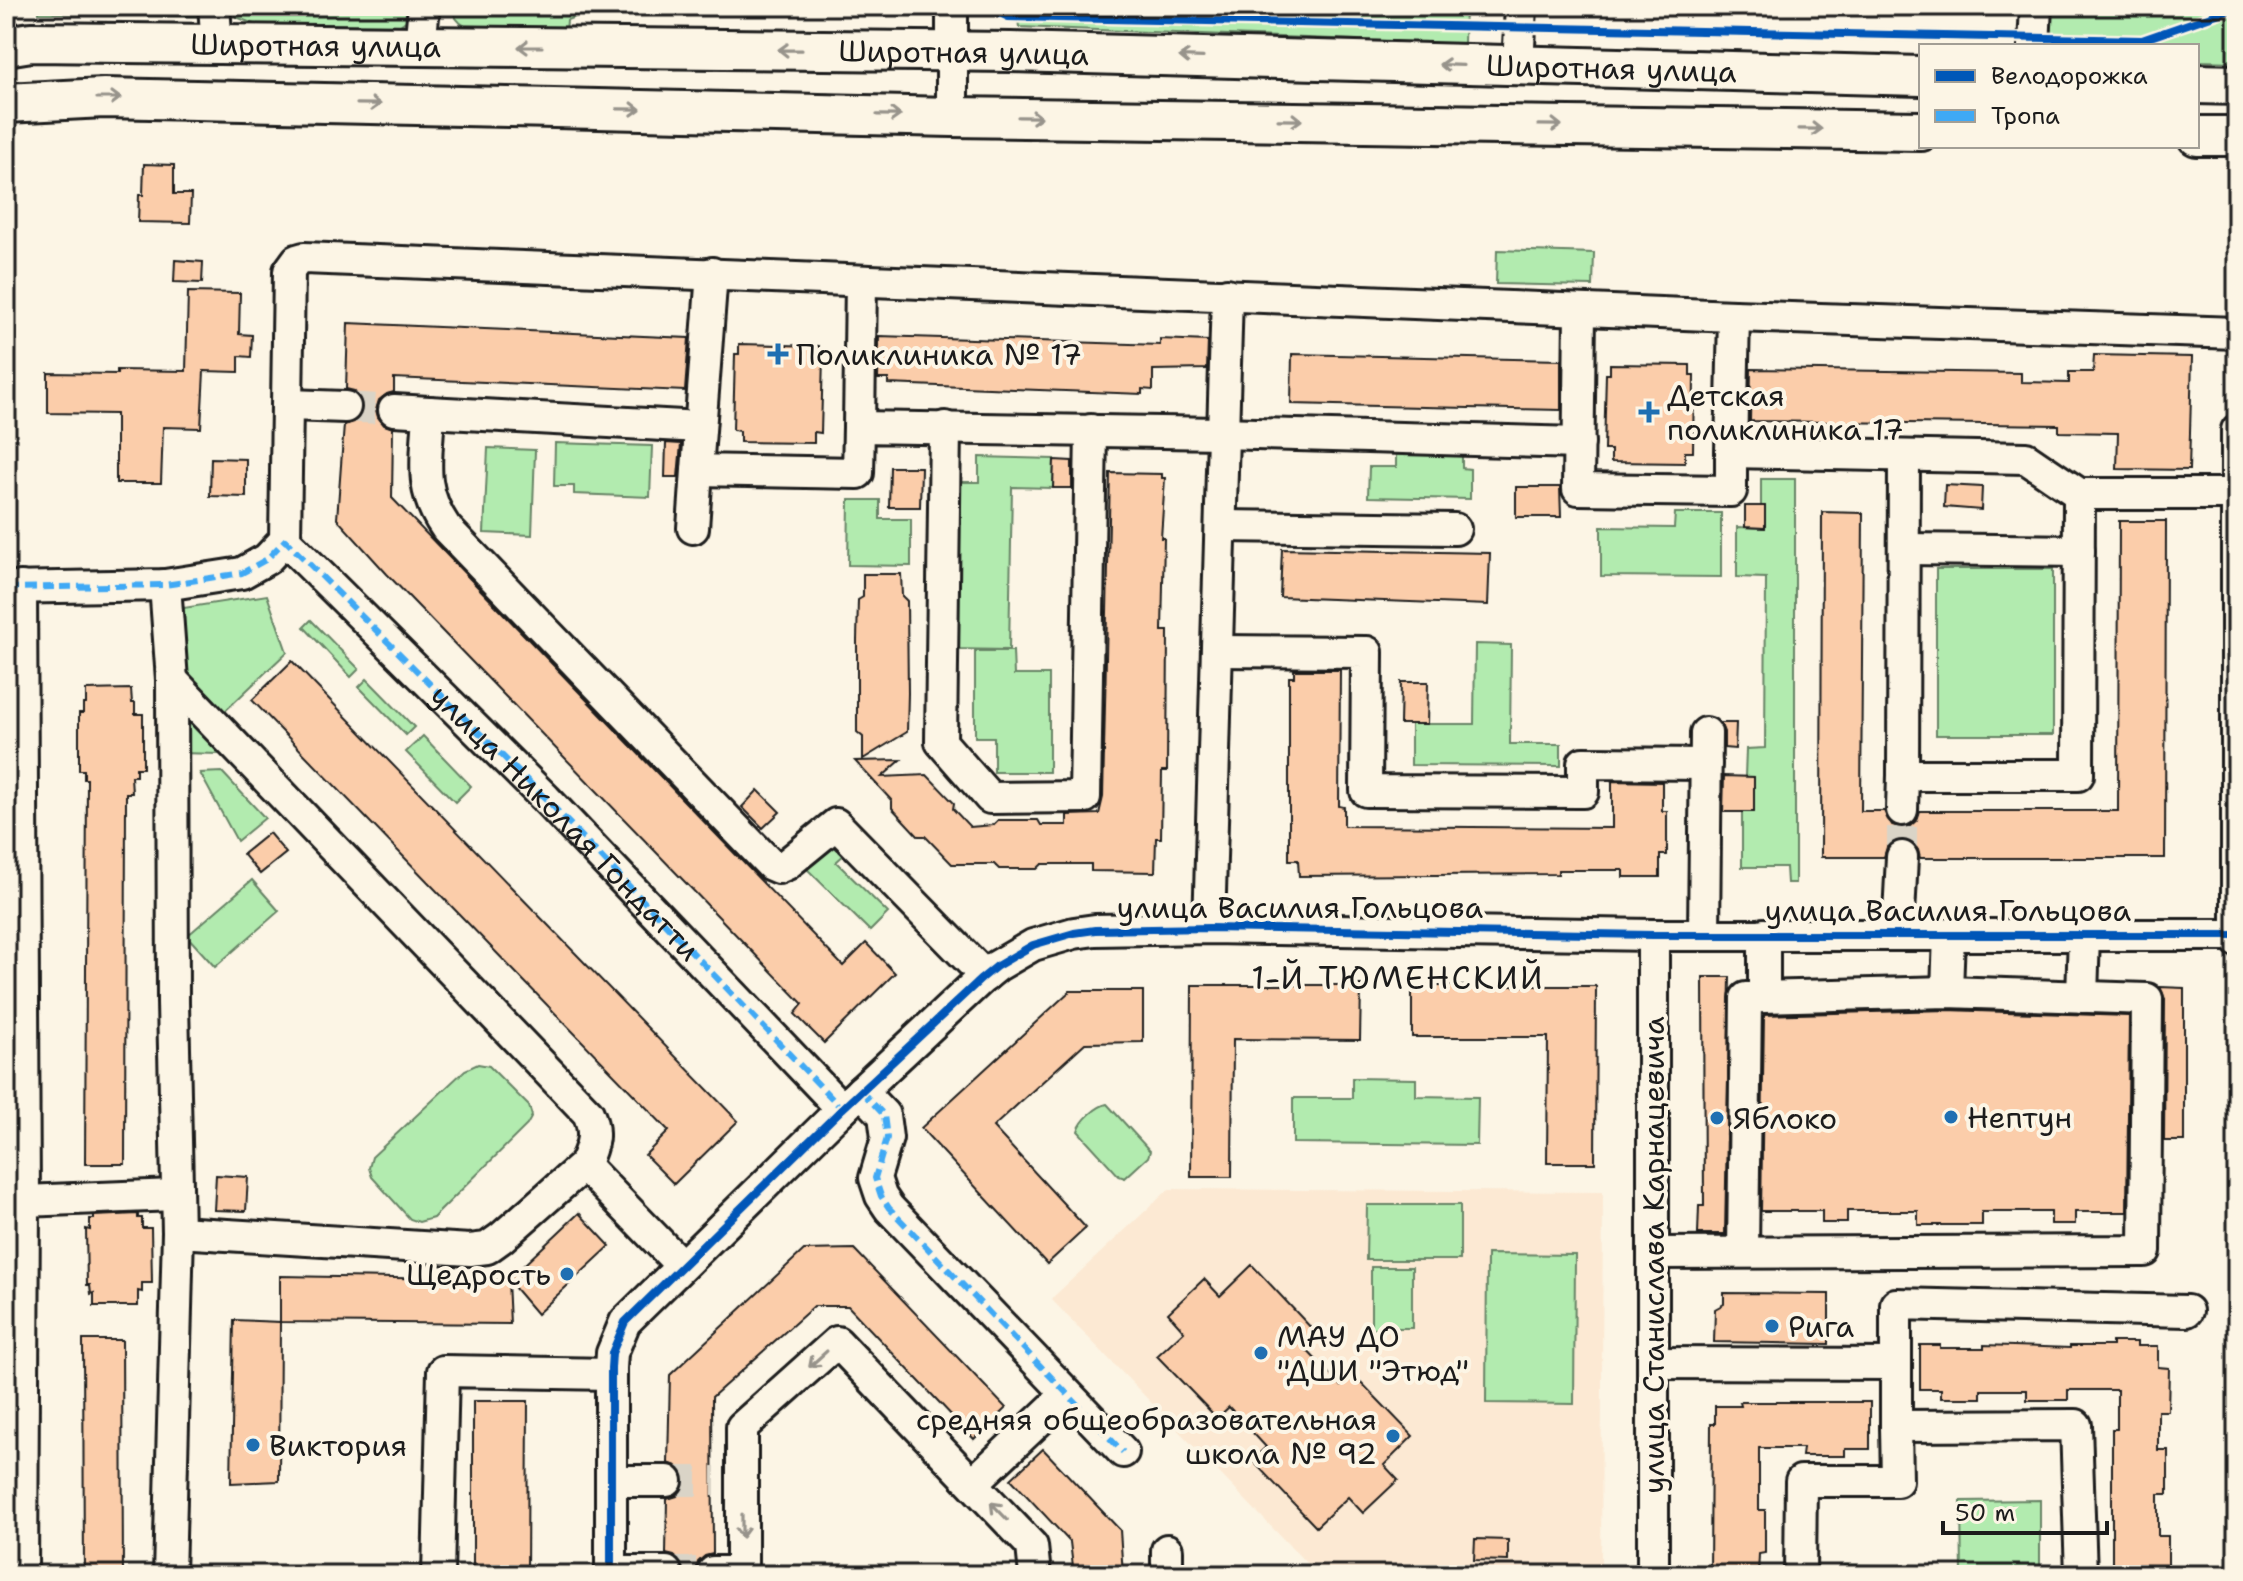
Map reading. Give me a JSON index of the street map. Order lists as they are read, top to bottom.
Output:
{
  "streets": {
    "main road": ["Широтная улица"],
    "street": ["улица Николая Гондатти", "улица Василия Гольцова", "улица Станислава Карнацевича"]
  },
  "crossings": [
    ["улица Николая Гондатти", "улица Василия Гольцова"],
    ["улица Василия Гольцова", "улица Станислава Карнацевича"]
  ],
  "districts": ["1-Й ТЮМЕНСКИЙ"],
  "places": {
    "health": ["Поликлиника № 17", "Детская поликлиника 17"],
    "other": [
      "Нептун",
      "Яблоко",
      "Щедрость",
      "Рига",
      "МАУ ДО \"ДШИ \"Этюд\"",
      "средняя общеобразовательная школа № 92",
      "Виктория"
    ]
  },
  "legend": ["Велодорожка", "Тропа"],
  "scale_bar": "50 m"
}
